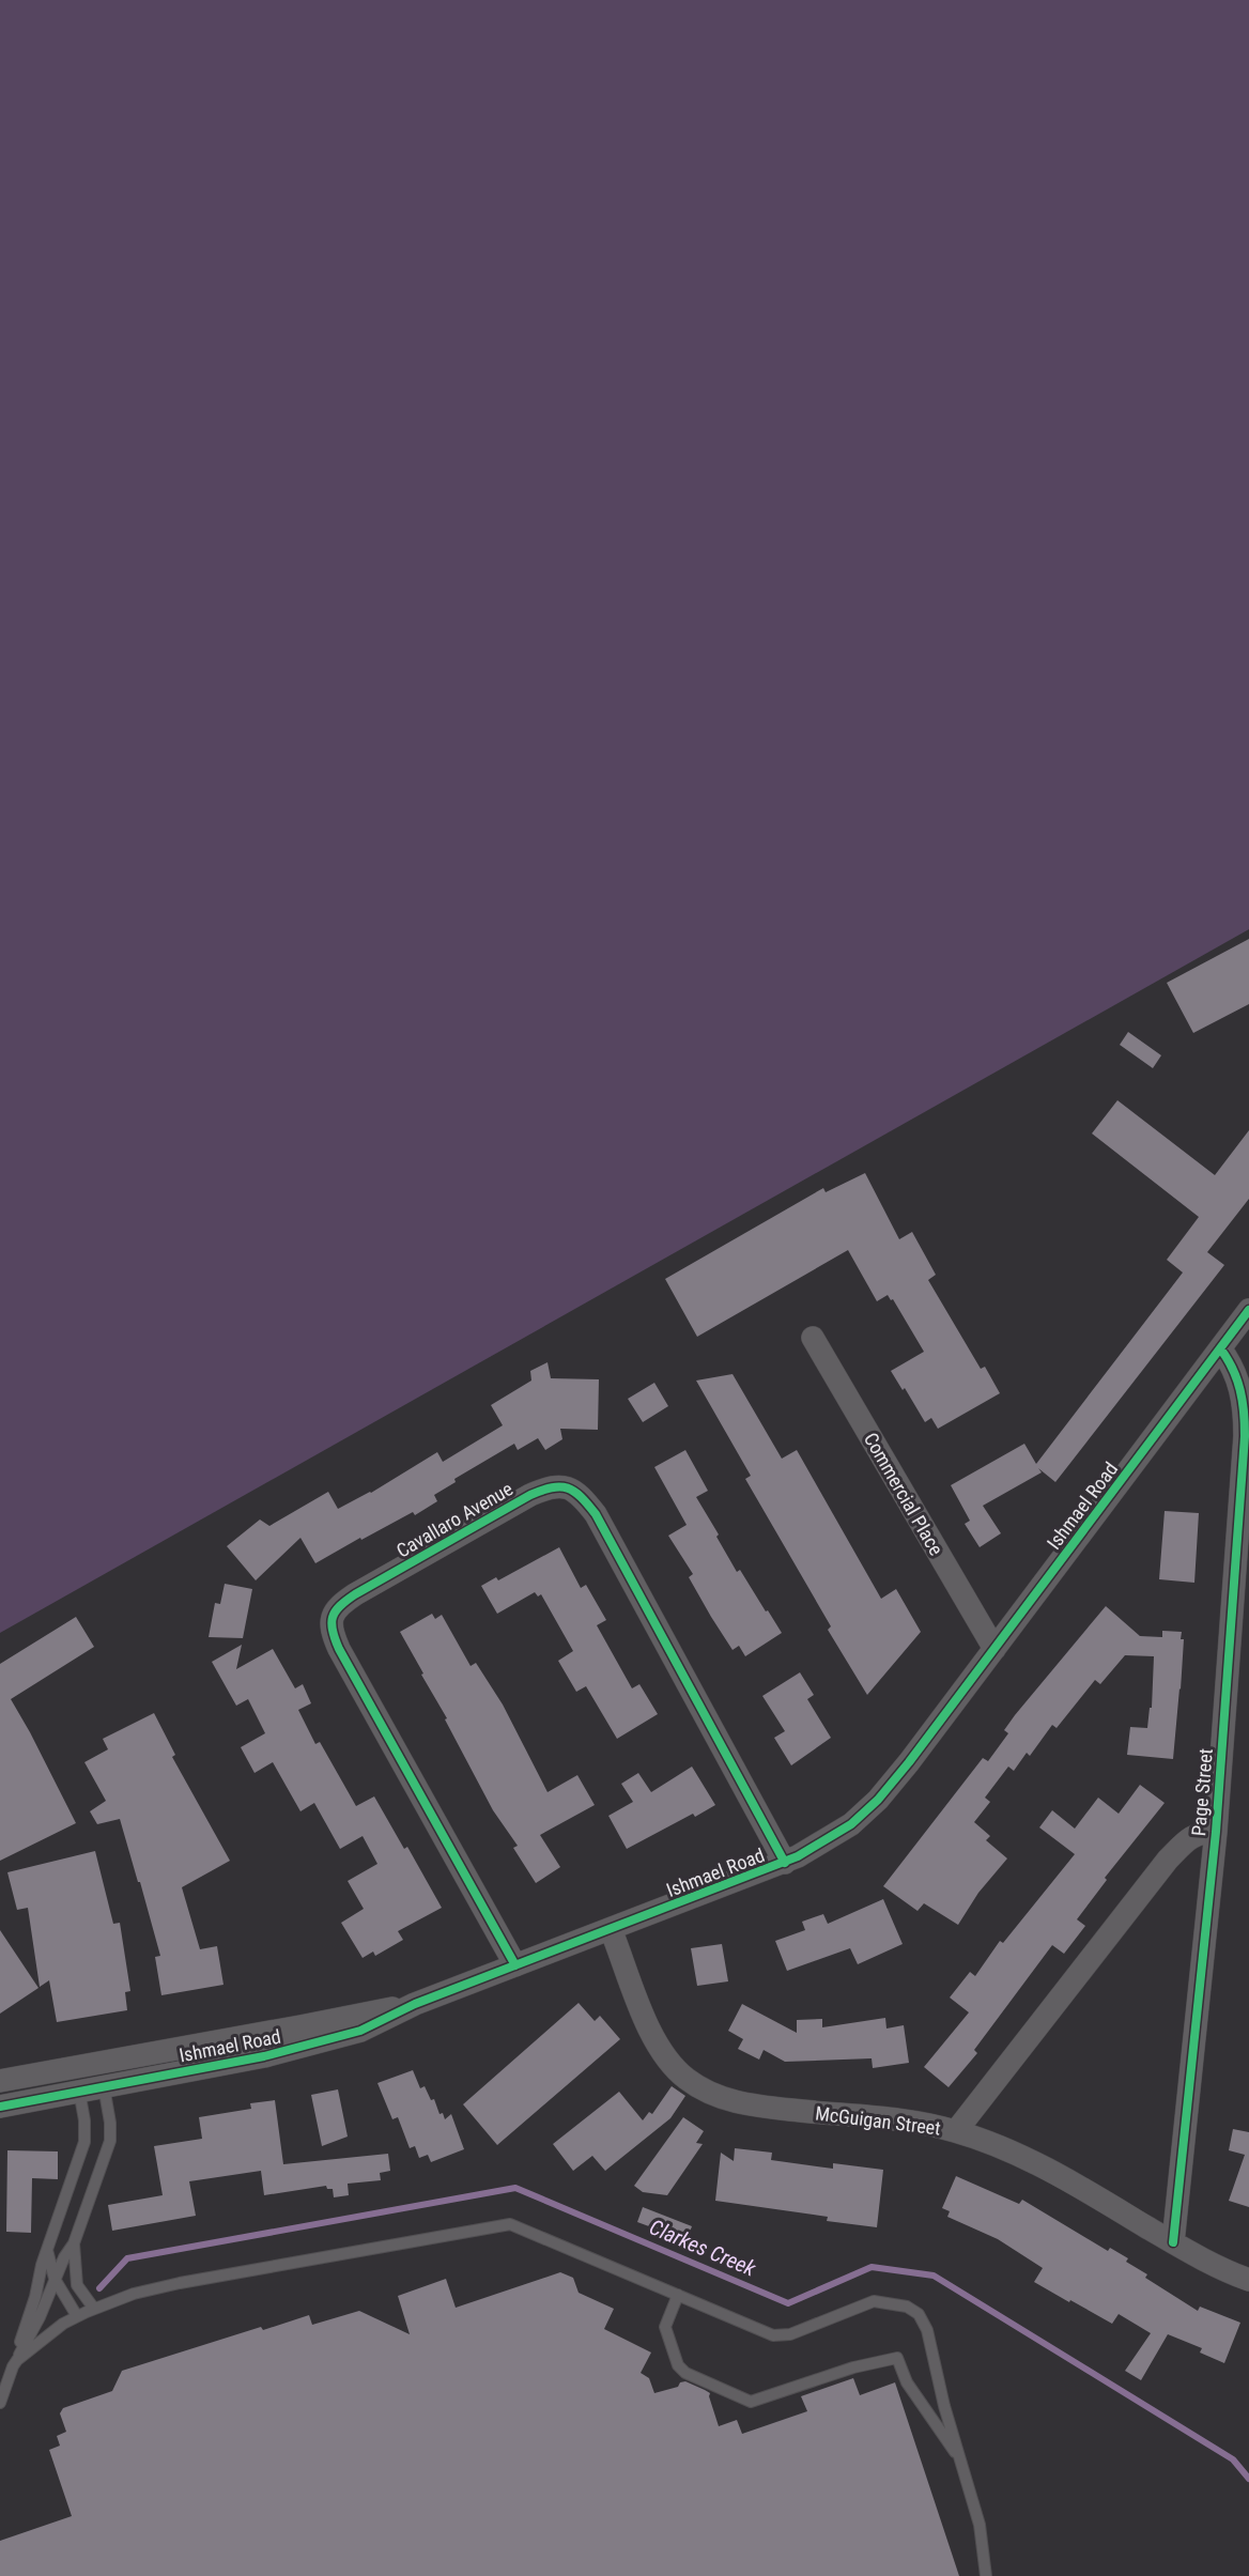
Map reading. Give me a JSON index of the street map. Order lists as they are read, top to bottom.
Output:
{
  "streets": {
    "street": [
      "Commercial Place",
      "Ishmael Road",
      "Cavallaro Avenue",
      "Page Street",
      "McGuigan Street"
    ]
  },
  "crossings": [
    ["Commercial Place", "Ishmael Road"],
    ["Ishmael Road", "Cavallaro Avenue"],
    ["Ishmael Road", "Page Street"],
    ["Ishmael Road", "McGuigan Street"],
    ["Page Street", "McGuigan Street"]
  ],
  "water": ["Clarkes Creek"]
}
